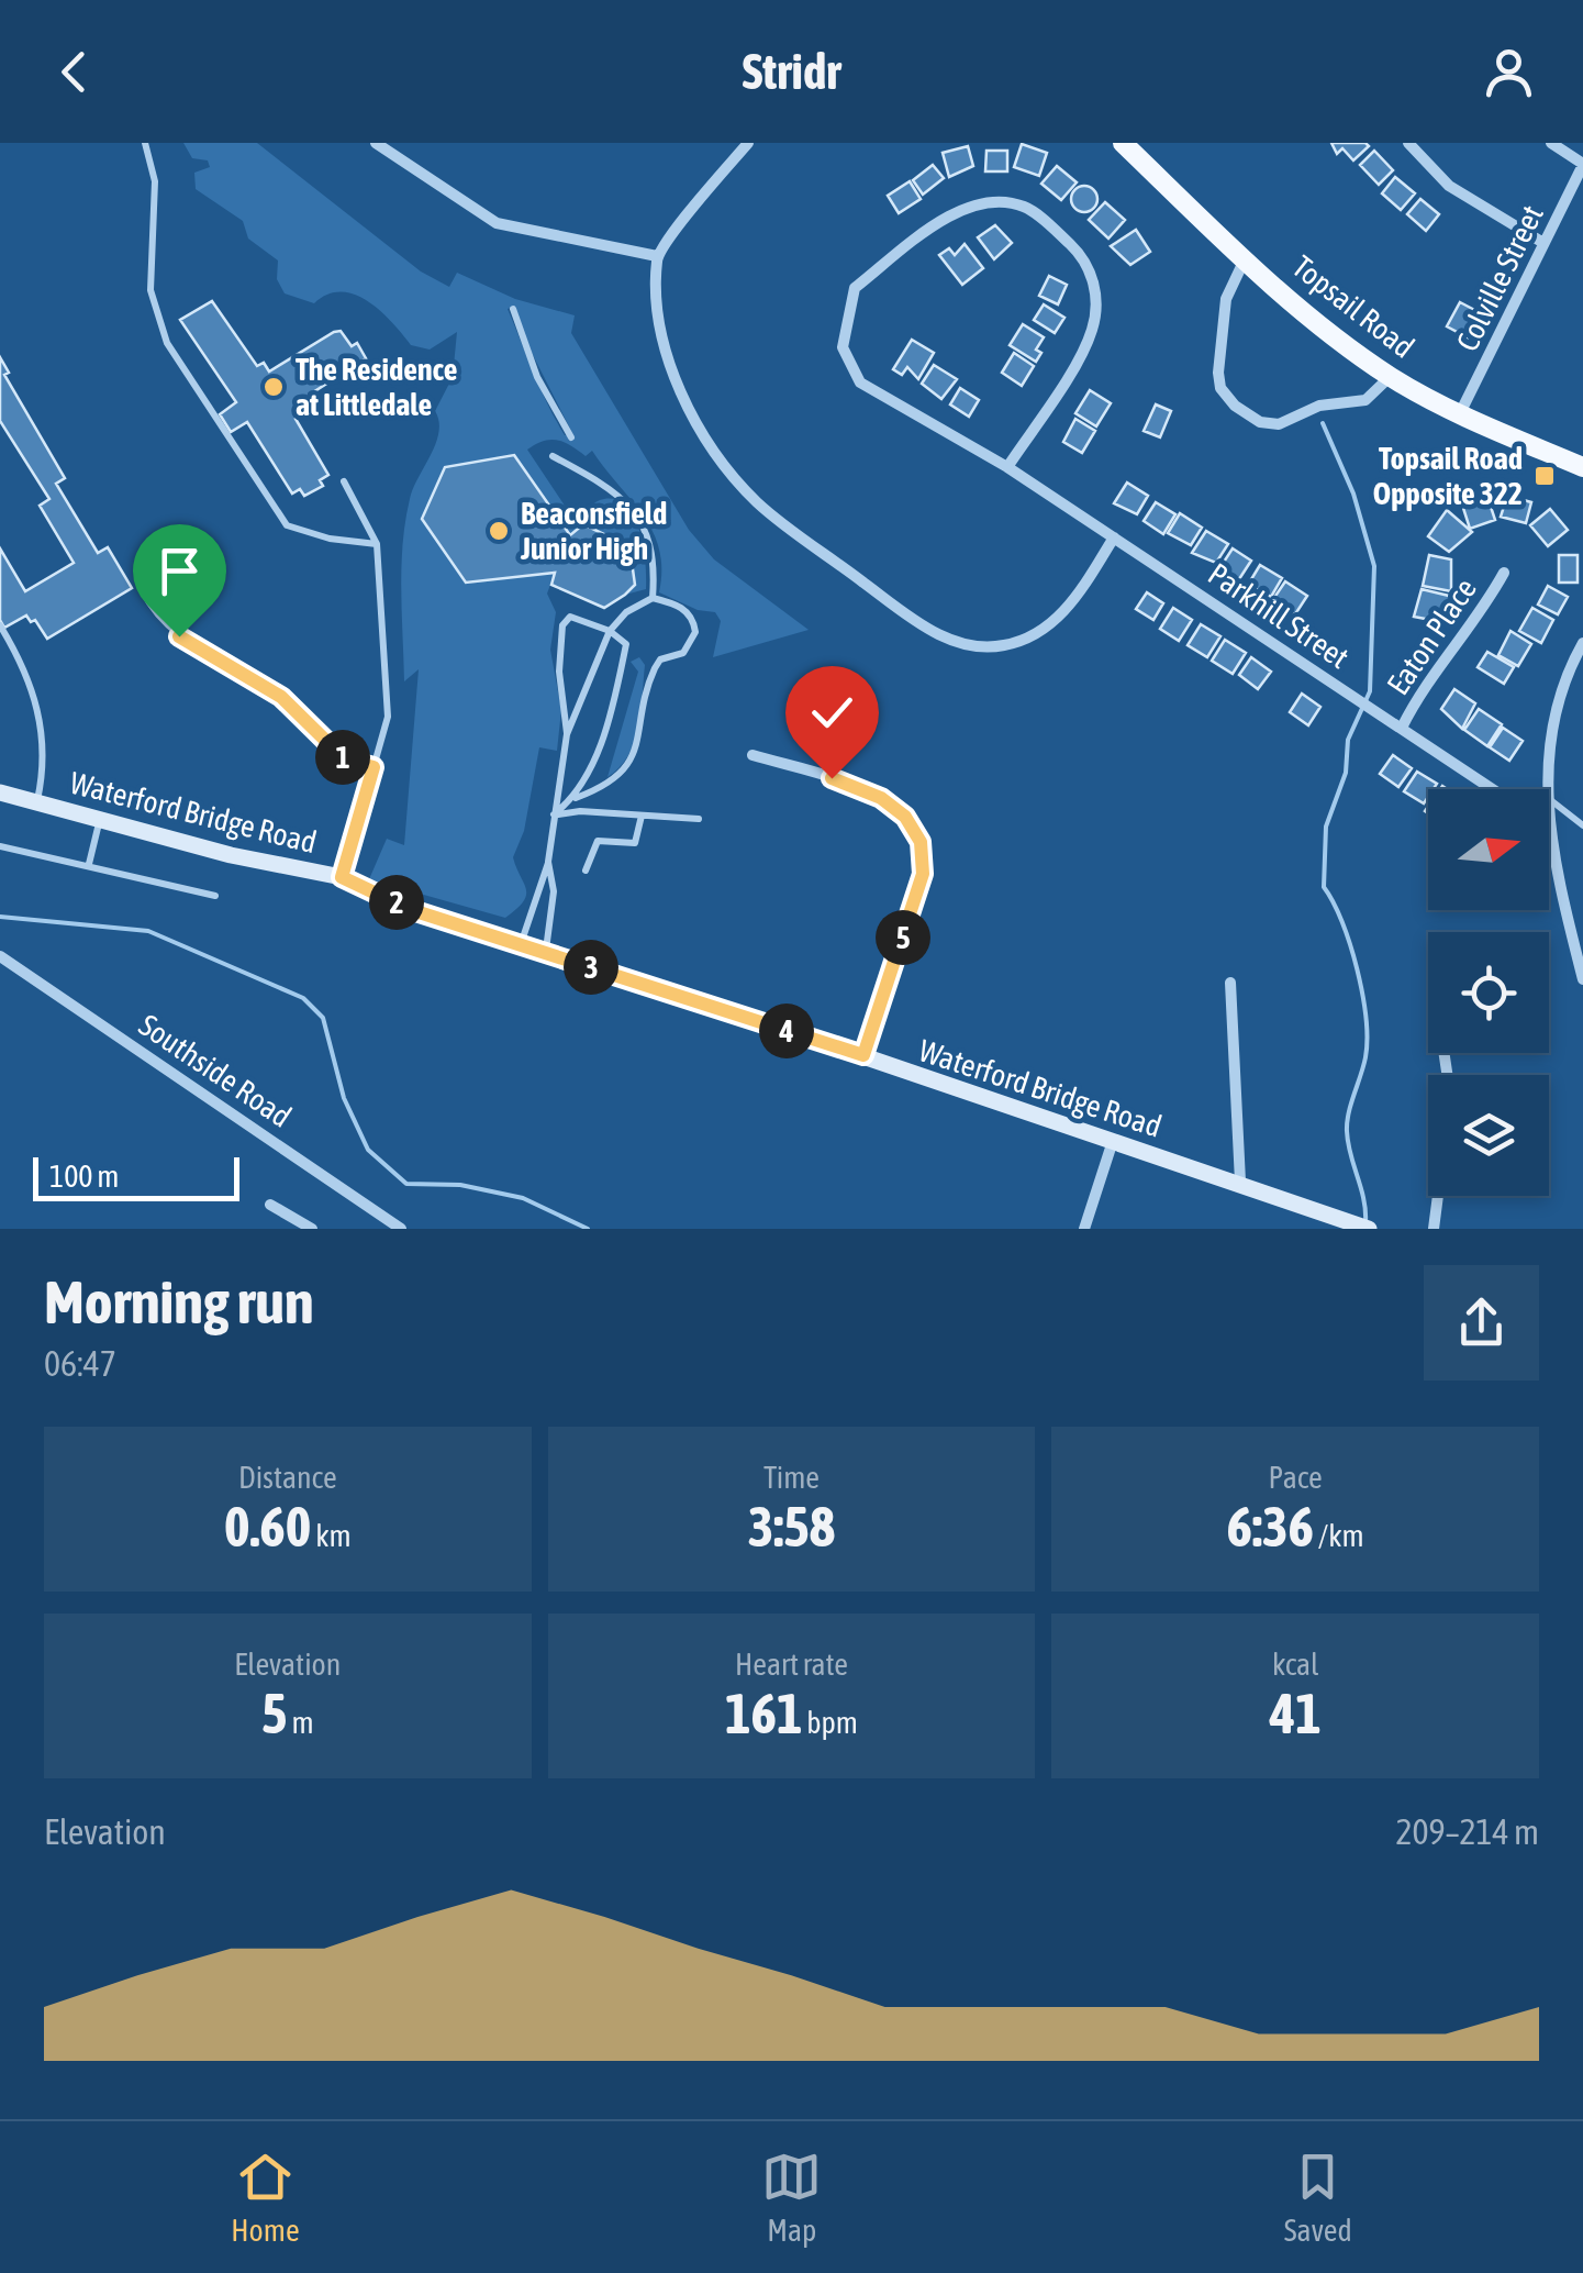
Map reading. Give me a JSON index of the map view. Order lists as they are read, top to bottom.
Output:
{
  "streets": {
    "main road": ["Topsail Road", "Waterford Bridge Road"],
    "street": [
      "Colville Street",
      "Parkhill Street",
      "Eaton Place",
      "Southside Road"
    ]
  },
  "crossings": [
    ["Colville Street", "Topsail Road"],
    ["Parkhill Street", "Eaton Place"]
  ],
  "places": {
    "other": ["The Residence at Littledale", "Beaconsfield Junior High"],
    "transit": ["Topsail Road Opposite 322"]
  },
  "scale_bar": "100 m",
  "north": "right",
  "page": {
    "header": "Stridr",
    "pins": [
      "1",
      "2",
      "5",
      "3",
      "4"
    ],
    "scale": "100 m",
    "heading": ["Morning run", "06:47"],
    "stats": [
      ["Distance", "0.60 km"],
      ["Time", "3:58"],
      ["Pace", "6:36 /km"],
      ["Elevation", "5 m"],
      ["Heart rate", "161 bpm"],
      ["kcal", "41"]
    ],
    "chart": ["Elevation", "209–214 m"],
    "tabs": ["Home", "Map", "Saved"]
  }
}
